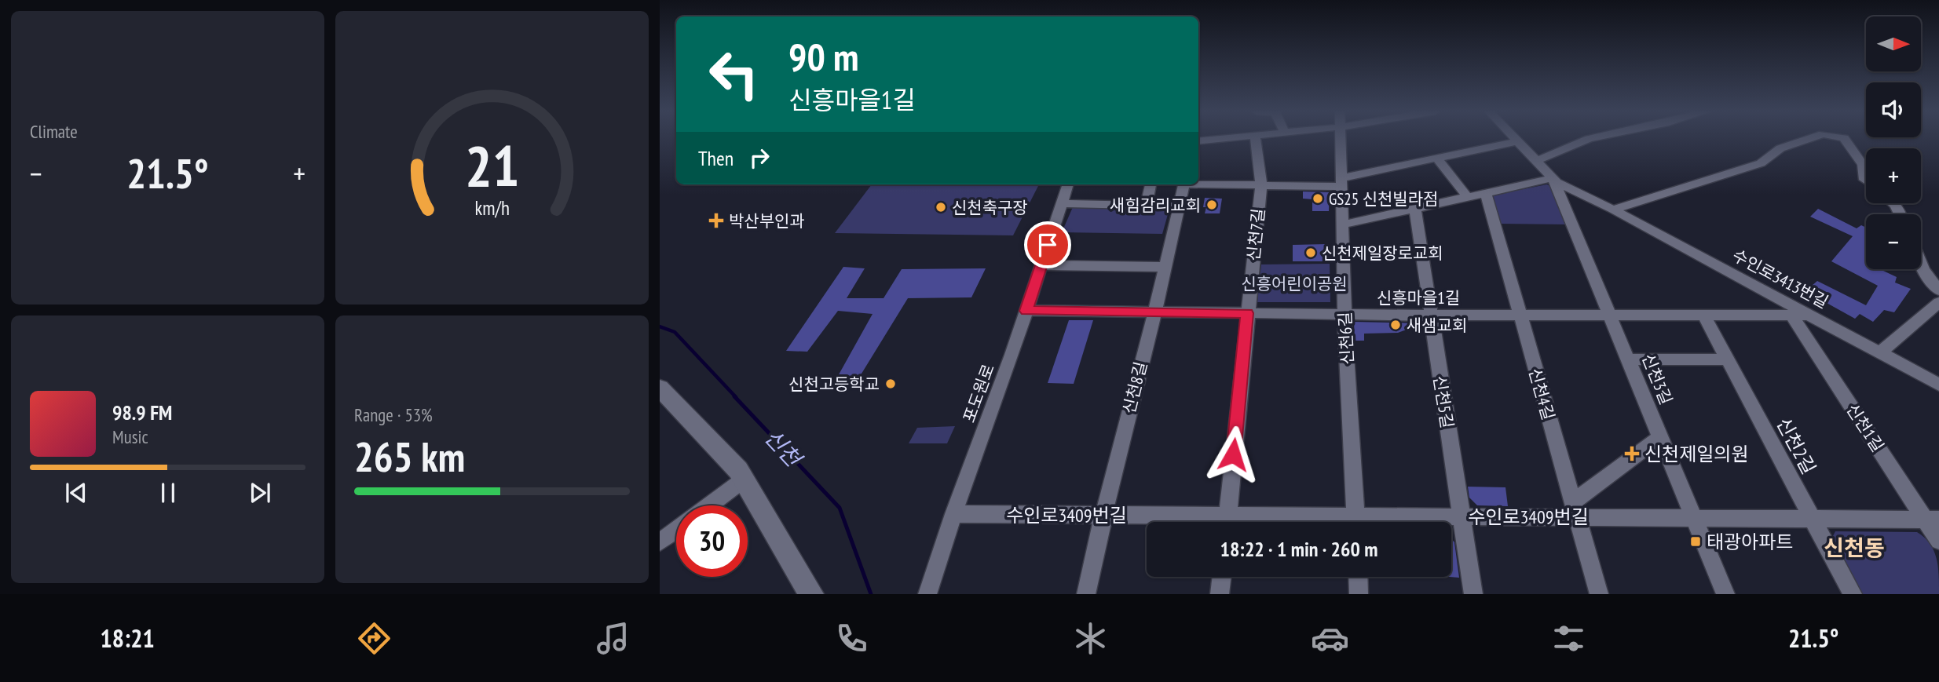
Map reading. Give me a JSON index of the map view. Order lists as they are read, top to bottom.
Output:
{
  "streets": {
    "street": [
      "신천7길",
      "수인로3413번길",
      "신흥마을1길",
      "신천6길",
      "신천3길",
      "신천8길",
      "포도원로",
      "신천4길",
      "신천5길",
      "신천1길",
      "신천2길",
      "수인로3409번길"
    ]
  },
  "crossings": [
    ["신천7길", "신흥마을1길"],
    ["수인로3413번길", "신흥마을1길"],
    ["수인로3413번길", "신천3길"],
    ["신흥마을1길", "신천6길"],
    ["신흥마을1길", "신천3길"],
    ["신흥마을1길", "신천8길"],
    ["신흥마을1길", "포도원로"],
    ["신흥마을1길", "신천4길"],
    ["신흥마을1길", "신천5길"],
    ["신흥마을1길", "신천1길"],
    ["신흥마을1길", "신천2길"],
    ["신천3길", "수인로3409번길"],
    ["신천8길", "수인로3409번길"],
    ["포도원로", "수인로3409번길"],
    ["신천4길", "수인로3409번길"],
    ["신천5길", "수인로3409번길"],
    ["신천1길", "수인로3409번길"],
    ["신천2길", "수인로3409번길"]
  ],
  "districts": ["신천동"],
  "water": ["신천"],
  "parks": ["신흥어린이공원"],
  "places": {
    "other": [
      "GS25 신천빌라점",
      "새힘감리교회",
      "신천축구장",
      "신천제일장로교회",
      "새샘교회",
      "신천고등학교"
    ],
    "health": ["박산부인과", "신천제일의원"],
    "transit": ["태광아파트"]
  },
  "north": "right",
  "page": {
    "tile": [
      "Climate",
      ["Range · 53%", "265 km"]
    ],
    "map_buttons": ["+", "−"],
    "turn": ["90 m", "신흥마을1길"],
    "then": "Then",
    "heat": ["−", "21.5°", "+"],
    "song": ["98.9 FM", "Music"],
    "limit": "30",
    "trip": "18:22 · 1 min · 260 m",
    "tabs": ["18:21", "21.5°"],
    "gauge": ["21", "km/h"]
  }
}
